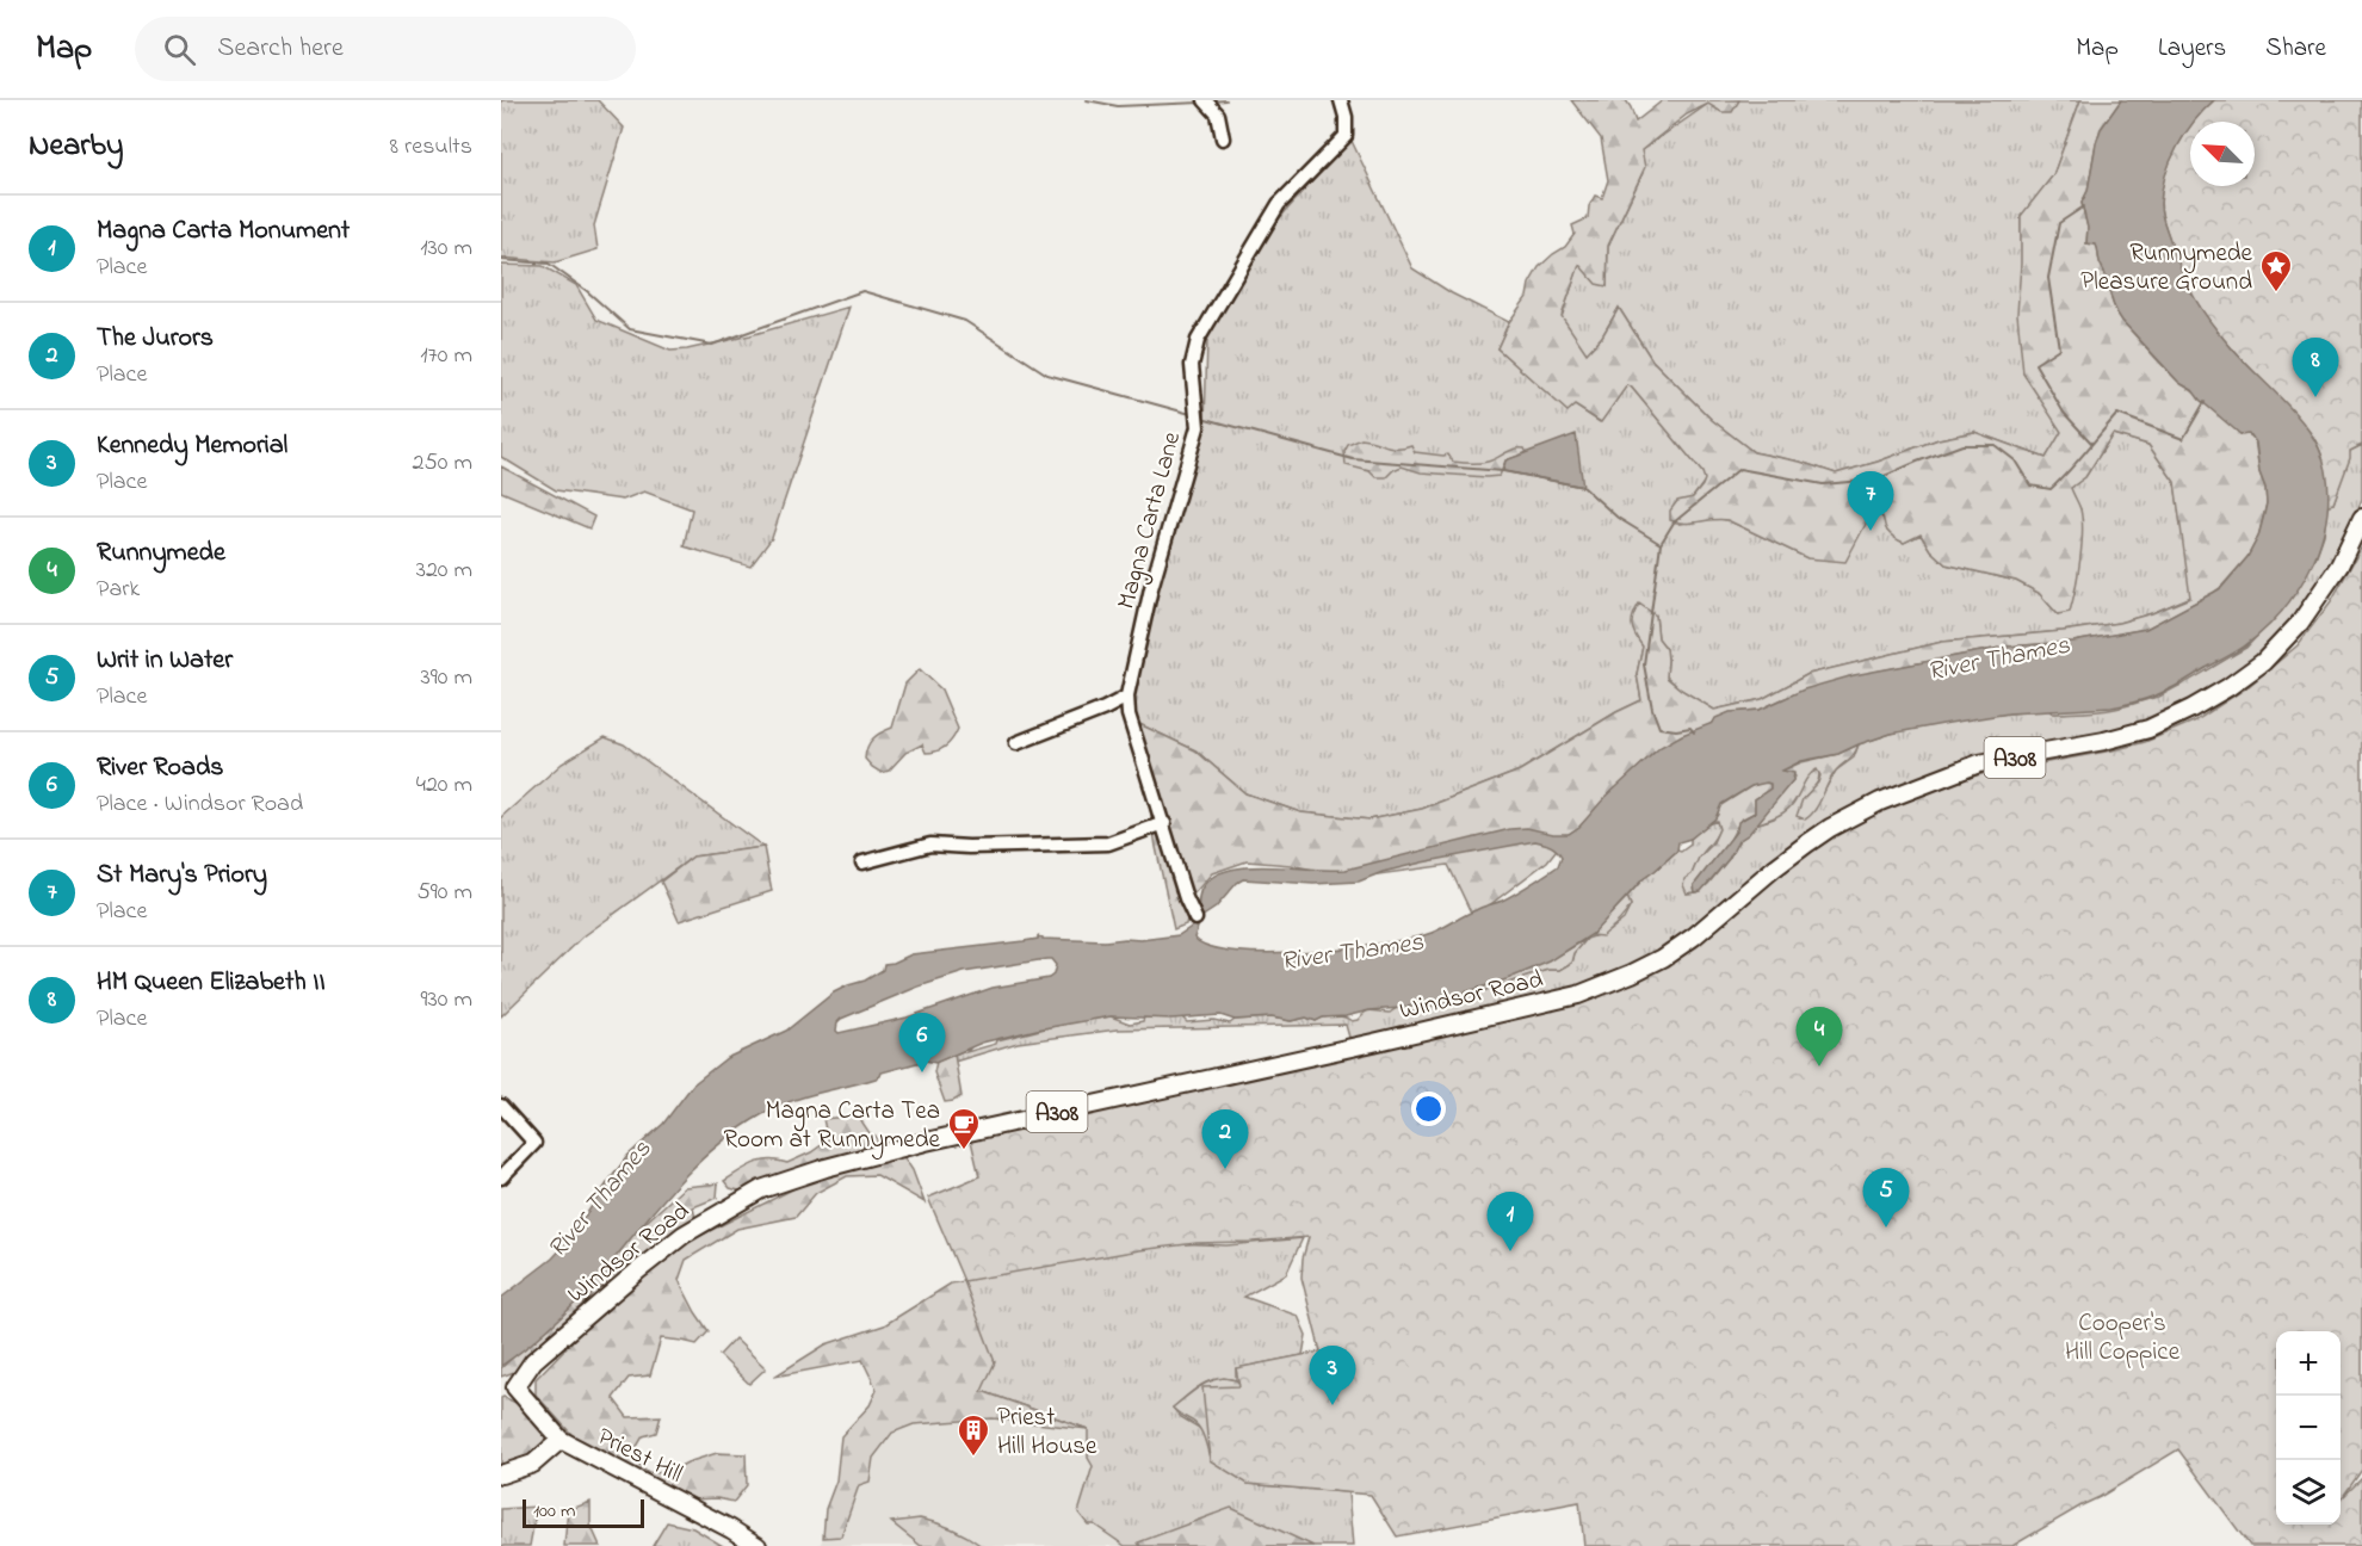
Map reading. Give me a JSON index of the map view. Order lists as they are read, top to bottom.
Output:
{
  "streets": {
    "main road": ["A308", "Windsor Road", "Priest Hill"],
    "street": ["Magna Carta Lane"]
  },
  "crossings": [
    ["Windsor Road", "Priest Hill"]
  ],
  "water": ["River Thames"],
  "parks": ["Cooper's Hill Coppice"],
  "places": {
    "place": ["Runnymede Pleasure Ground"],
    "cafe": ["Magna Carta Tea Room at Runnymede"],
    "building": ["Priest Hill House"]
  },
  "scale_bar": "100 m",
  "north": "top left",
  "page": {
    "header": "Map",
    "search": "Search here",
    "nav": ["Map", "Layers", "Share"],
    "heading": ["Nearby", "8 results"],
    "list": [
      {
        "mark": "1",
        "name": "Magna Carta Monument",
        "note": "Place",
        "value": "130 m"
      },
      {
        "mark": "2",
        "name": "The Jurors",
        "note": "Place",
        "value": "170 m"
      },
      {
        "mark": "3",
        "name": "Kennedy Memorial",
        "note": "Place",
        "value": "250 m"
      },
      {
        "mark": "4",
        "name": "Runnymede",
        "note": "Park",
        "value": "320 m"
      },
      {
        "mark": "5",
        "name": "Writ in Water",
        "note": "Place",
        "value": "390 m"
      },
      {
        "mark": "6",
        "name": "River Roads",
        "note": "Place · Windsor Road",
        "value": "420 m"
      },
      {
        "mark": "7",
        "name": "St Mary's Priory",
        "note": "Place",
        "value": "590 m"
      },
      {
        "mark": "8",
        "name": "HM Queen Elizabeth II",
        "note": "Place",
        "value": "930 m"
      }
    ],
    "pins": [
      "8",
      "7",
      "4",
      "6",
      "2",
      "5",
      "1",
      "3"
    ],
    "map_buttons": ["+", "−"],
    "scale": "100 m"
  }
}
